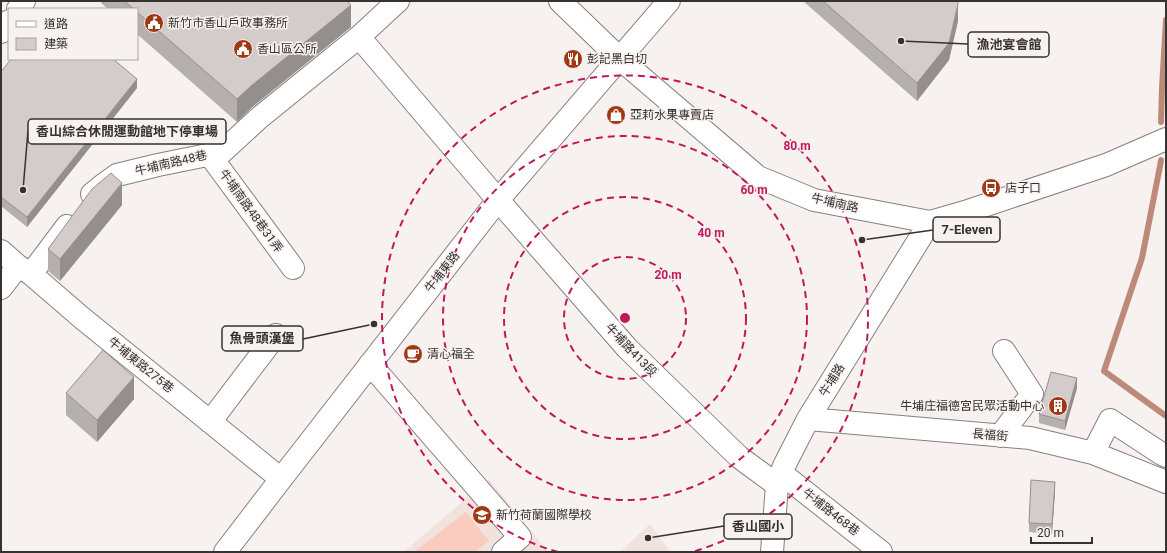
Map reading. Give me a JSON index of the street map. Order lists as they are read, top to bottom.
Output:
{
  "streets": {
    "street": [
      "牛埔南路48巷",
      "牛埔南路",
      "牛埔南路48巷31弄",
      "牛埔東路",
      "牛埔路413段",
      "牛埔東路275巷",
      "牛埔路",
      "長福街",
      "牛埔路468巷"
    ]
  },
  "crossings": [
    ["牛埔南路48巷", "牛埔南路48巷31弄"],
    ["牛埔南路48巷", "牛埔路413段"],
    ["牛埔南路48巷", "牛埔東路275巷"],
    ["牛埔南路", "牛埔東路"],
    ["牛埔南路", "牛埔路"],
    ["牛埔東路", "牛埔路413段"],
    ["牛埔東路", "牛埔東路275巷"],
    ["牛埔路413段", "牛埔路"],
    ["牛埔路413段", "牛埔路468巷"],
    ["牛埔路", "長福街"],
    ["牛埔路", "牛埔路468巷"]
  ],
  "places": {
    "public building": ["新竹市香山戶政事務所", "香山區公所"],
    "other": [
      "漁池宴會館",
      "香山綜合休閒運動館地下停車場",
      "7-Eleven",
      "魚骨頭漢堡",
      "香山國小"
    ],
    "restaurant": ["彭記黑白切"],
    "shop": ["亞莉水果專賣店"],
    "bus stop": ["店子口"],
    "cafe": ["清心福全"],
    "building": ["牛埔庄福德宮民眾活動中心"],
    "school or university": ["新竹荷蘭國際學校"]
  },
  "legend": ["道路", "建築"],
  "scale_bar": "20 m",
  "rings": [
    "80 m",
    "60 m",
    "40 m",
    "20 m"
  ]
}
